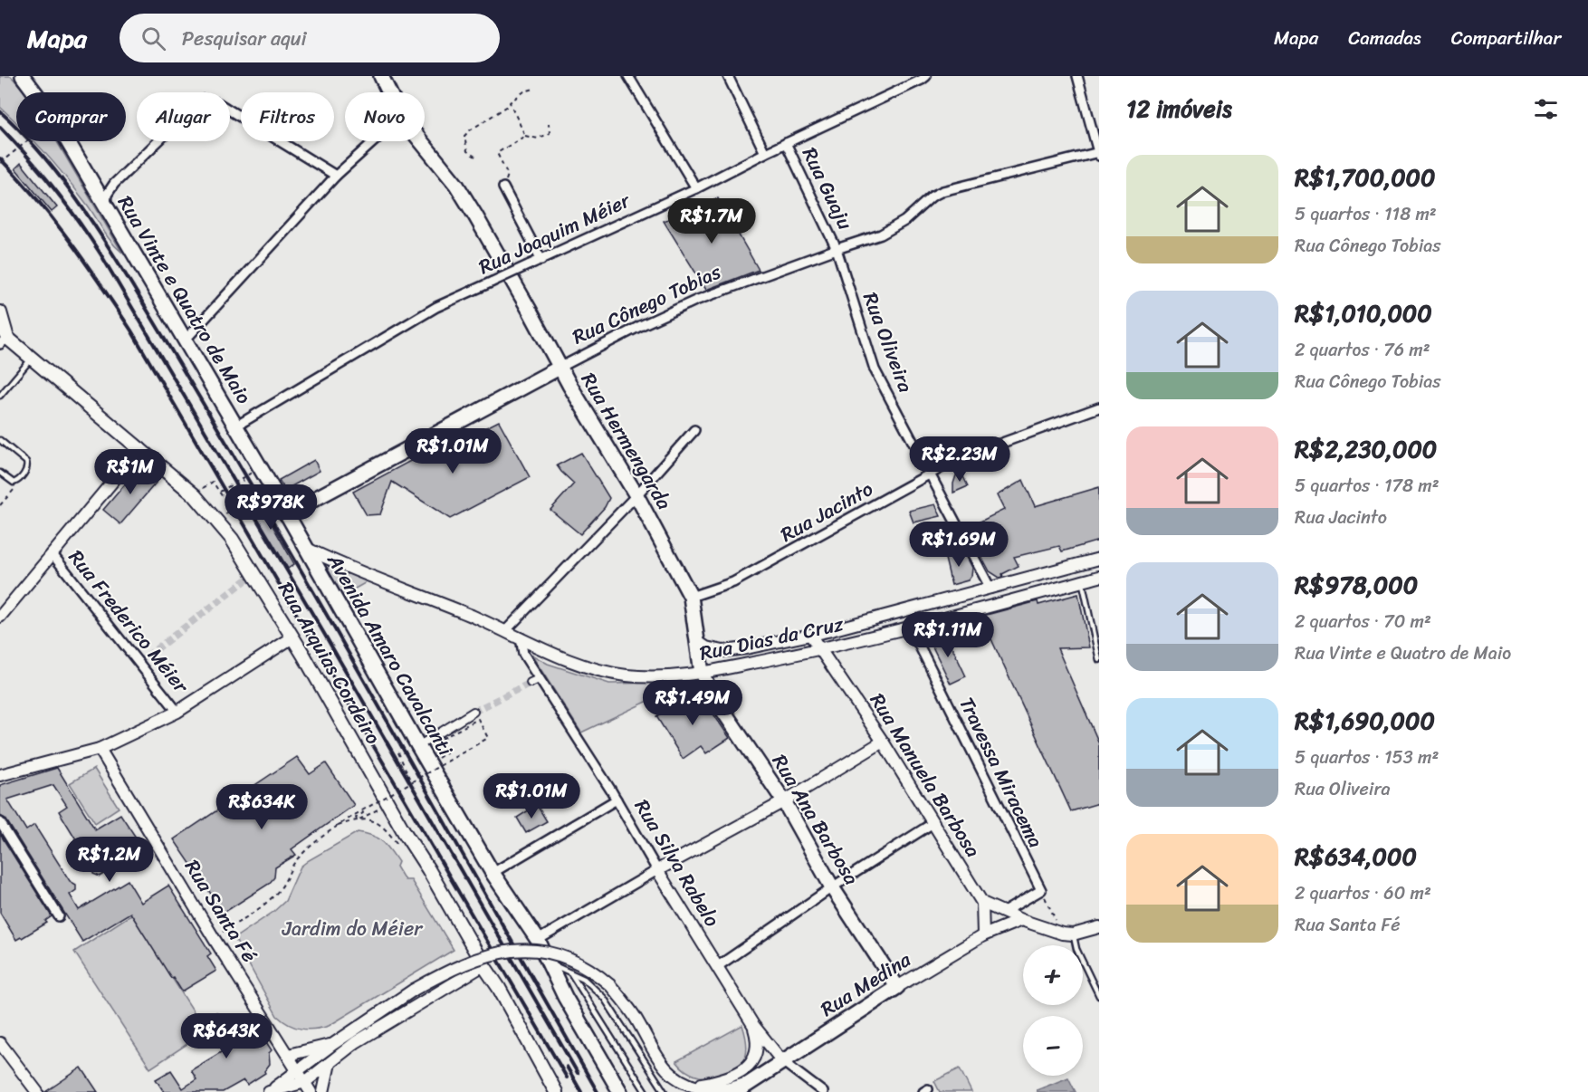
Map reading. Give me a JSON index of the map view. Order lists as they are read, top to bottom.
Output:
{
  "streets": {
    "main road": [
      "Rua Vinte e Quatro de Maio",
      "Rua Cônego Tobias",
      "Rua Hermengarda",
      "Avenida Amaro Cavalcanti",
      "Rua Arquias Cordeiro",
      "Rua Ana Barbosa",
      "Rua Medina"
    ],
    "street": [
      "Rua Guaju",
      "Rua Joaquim Méier",
      "Rua Oliveira",
      "Rua Jacinto",
      "Rua Frederico Méier",
      "Rua Dias da Cruz",
      "Travessa Miracema",
      "Rua Manuela Barbosa",
      "Rua Silva Rabelo",
      "Rua Santa Fé"
    ]
  },
  "crossings": [
    ["Rua Guaju", "Rua Joaquim Méier"],
    ["Rua Guaju", "Rua Cônego Tobias"],
    ["Rua Guaju", "Rua Oliveira"],
    ["Rua Joaquim Méier", "Rua Vinte e Quatro de Maio"],
    ["Rua Vinte e Quatro de Maio", "Rua Cônego Tobias"],
    ["Rua Vinte e Quatro de Maio", "Rua Dias da Cruz"],
    ["Rua Vinte e Quatro de Maio", "Avenida Amaro Cavalcanti"],
    ["Rua Cônego Tobias", "Rua Oliveira"],
    ["Rua Cônego Tobias", "Rua Hermengarda"],
    ["Rua Oliveira", "Rua Jacinto"],
    ["Rua Oliveira", "Rua Dias da Cruz"],
    ["Rua Hermengarda", "Rua Jacinto"],
    ["Rua Hermengarda", "Rua Dias da Cruz"],
    ["Rua Hermengarda", "Rua Ana Barbosa"],
    ["Rua Dias da Cruz", "Avenida Amaro Cavalcanti"],
    ["Rua Dias da Cruz", "Travessa Miracema"],
    ["Rua Dias da Cruz", "Rua Manuela Barbosa"],
    ["Rua Dias da Cruz", "Rua Ana Barbosa"],
    ["Rua Dias da Cruz", "Rua Silva Rabelo"],
    ["Rua Ana Barbosa", "Rua Medina"],
    ["Rua Silva Rabelo", "Rua Medina"]
  ],
  "parks": ["Jardim do Méier"],
  "page": {
    "header": "Mapa",
    "search": "Pesquisar aqui",
    "nav": ["Mapa", "Camadas", "Compartilhar"],
    "heading": "12 imóveis",
    "chip": [
      "Comprar",
      "Alugar",
      "Filtros",
      "Novo"
    ],
    "list": [
      {
        "name": "R$1,700,000",
        "note": "5 quartos · 118 m² · Rua Cônego Tobias"
      },
      {
        "name": "R$1,010,000",
        "note": "2 quartos · 76 m² · Rua Cônego Tobias"
      },
      {
        "name": "R$2,230,000",
        "note": "5 quartos · 178 m² · Rua Jacinto"
      },
      {
        "name": "R$978,000",
        "note": "2 quartos · 70 m² · Rua Vinte e Quatro de Maio"
      },
      {
        "name": "R$1,690,000",
        "note": "5 quartos · 153 m² · Rua Oliveira"
      },
      {
        "name": "R$634,000",
        "note": "2 quartos · 60 m² · Rua Santa Fé"
      }
    ],
    "price": [
      "R$1.7M",
      "R$1.01M",
      "R$2.23M",
      "R$1M",
      "R$978K",
      "R$1.69M",
      "R$1.11M",
      "R$1.49M",
      "R$1.01M",
      "R$634K",
      "R$1.2M",
      "R$643K"
    ],
    "map_buttons": ["+", "−"]
  }
}
